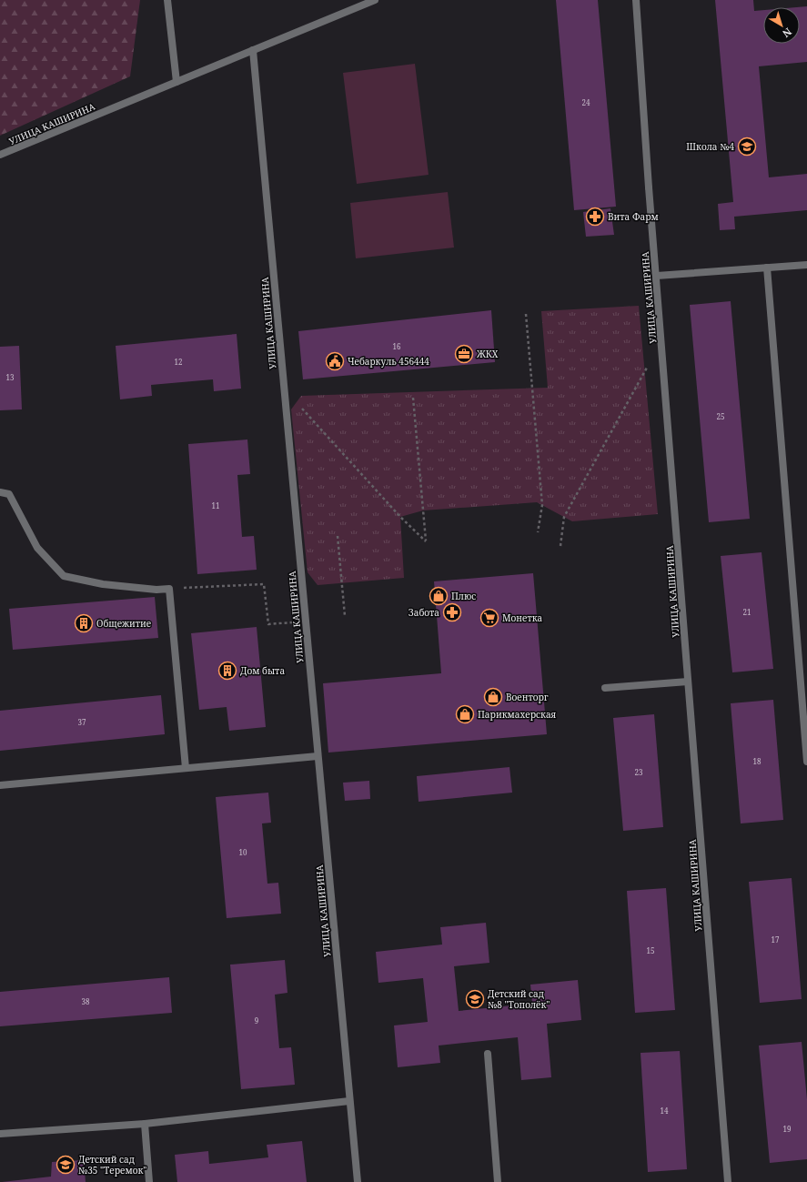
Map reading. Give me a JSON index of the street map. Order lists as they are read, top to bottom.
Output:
{
  "streets": {
    "street": ["УЛИЦА КАШИРИНА"]
  },
  "places": {
    "school or university": ["Школа №4", "Детский сад №8 \"Тополёк\"", "Детский сад №35 \"Теремок\""],
    "pharmacy": ["Вита Фарм", "Забота"],
    "office": ["ЖКХ"],
    "public building": ["Чебаpкуль 456444"],
    "shop": ["Плюс", "Военторг", "Парикмахерская"],
    "supermarket": ["Монетка"],
    "building": ["Общежитие", "Дом быта"]
  },
  "house_numbers": [
    "24",
    "16",
    "12",
    "13",
    "25",
    "11",
    "21",
    "37",
    "18",
    "23",
    "10",
    "17",
    "15",
    "38",
    "9",
    "14",
    "19"
  ],
  "north": "bottom right"
}
